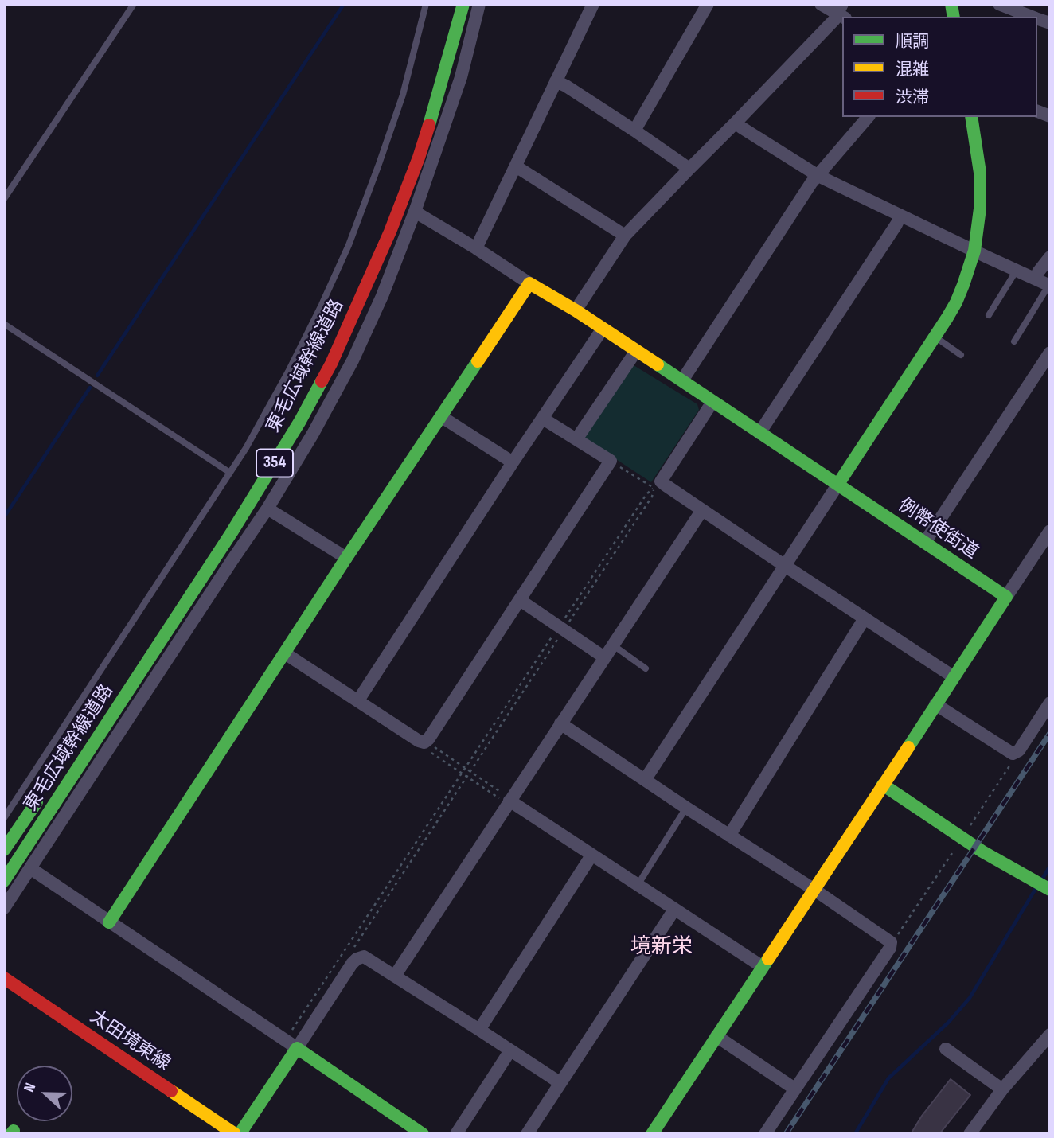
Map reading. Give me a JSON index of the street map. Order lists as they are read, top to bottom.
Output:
{
  "streets": {
    "main road": [
      "東毛広域幹線道路",
      "354",
      "例幣使街道",
      "太田境東線"
    ]
  },
  "districts": ["境新栄"],
  "legend": ["順調", "混雑", "渋滞"],
  "north": "left"
}
